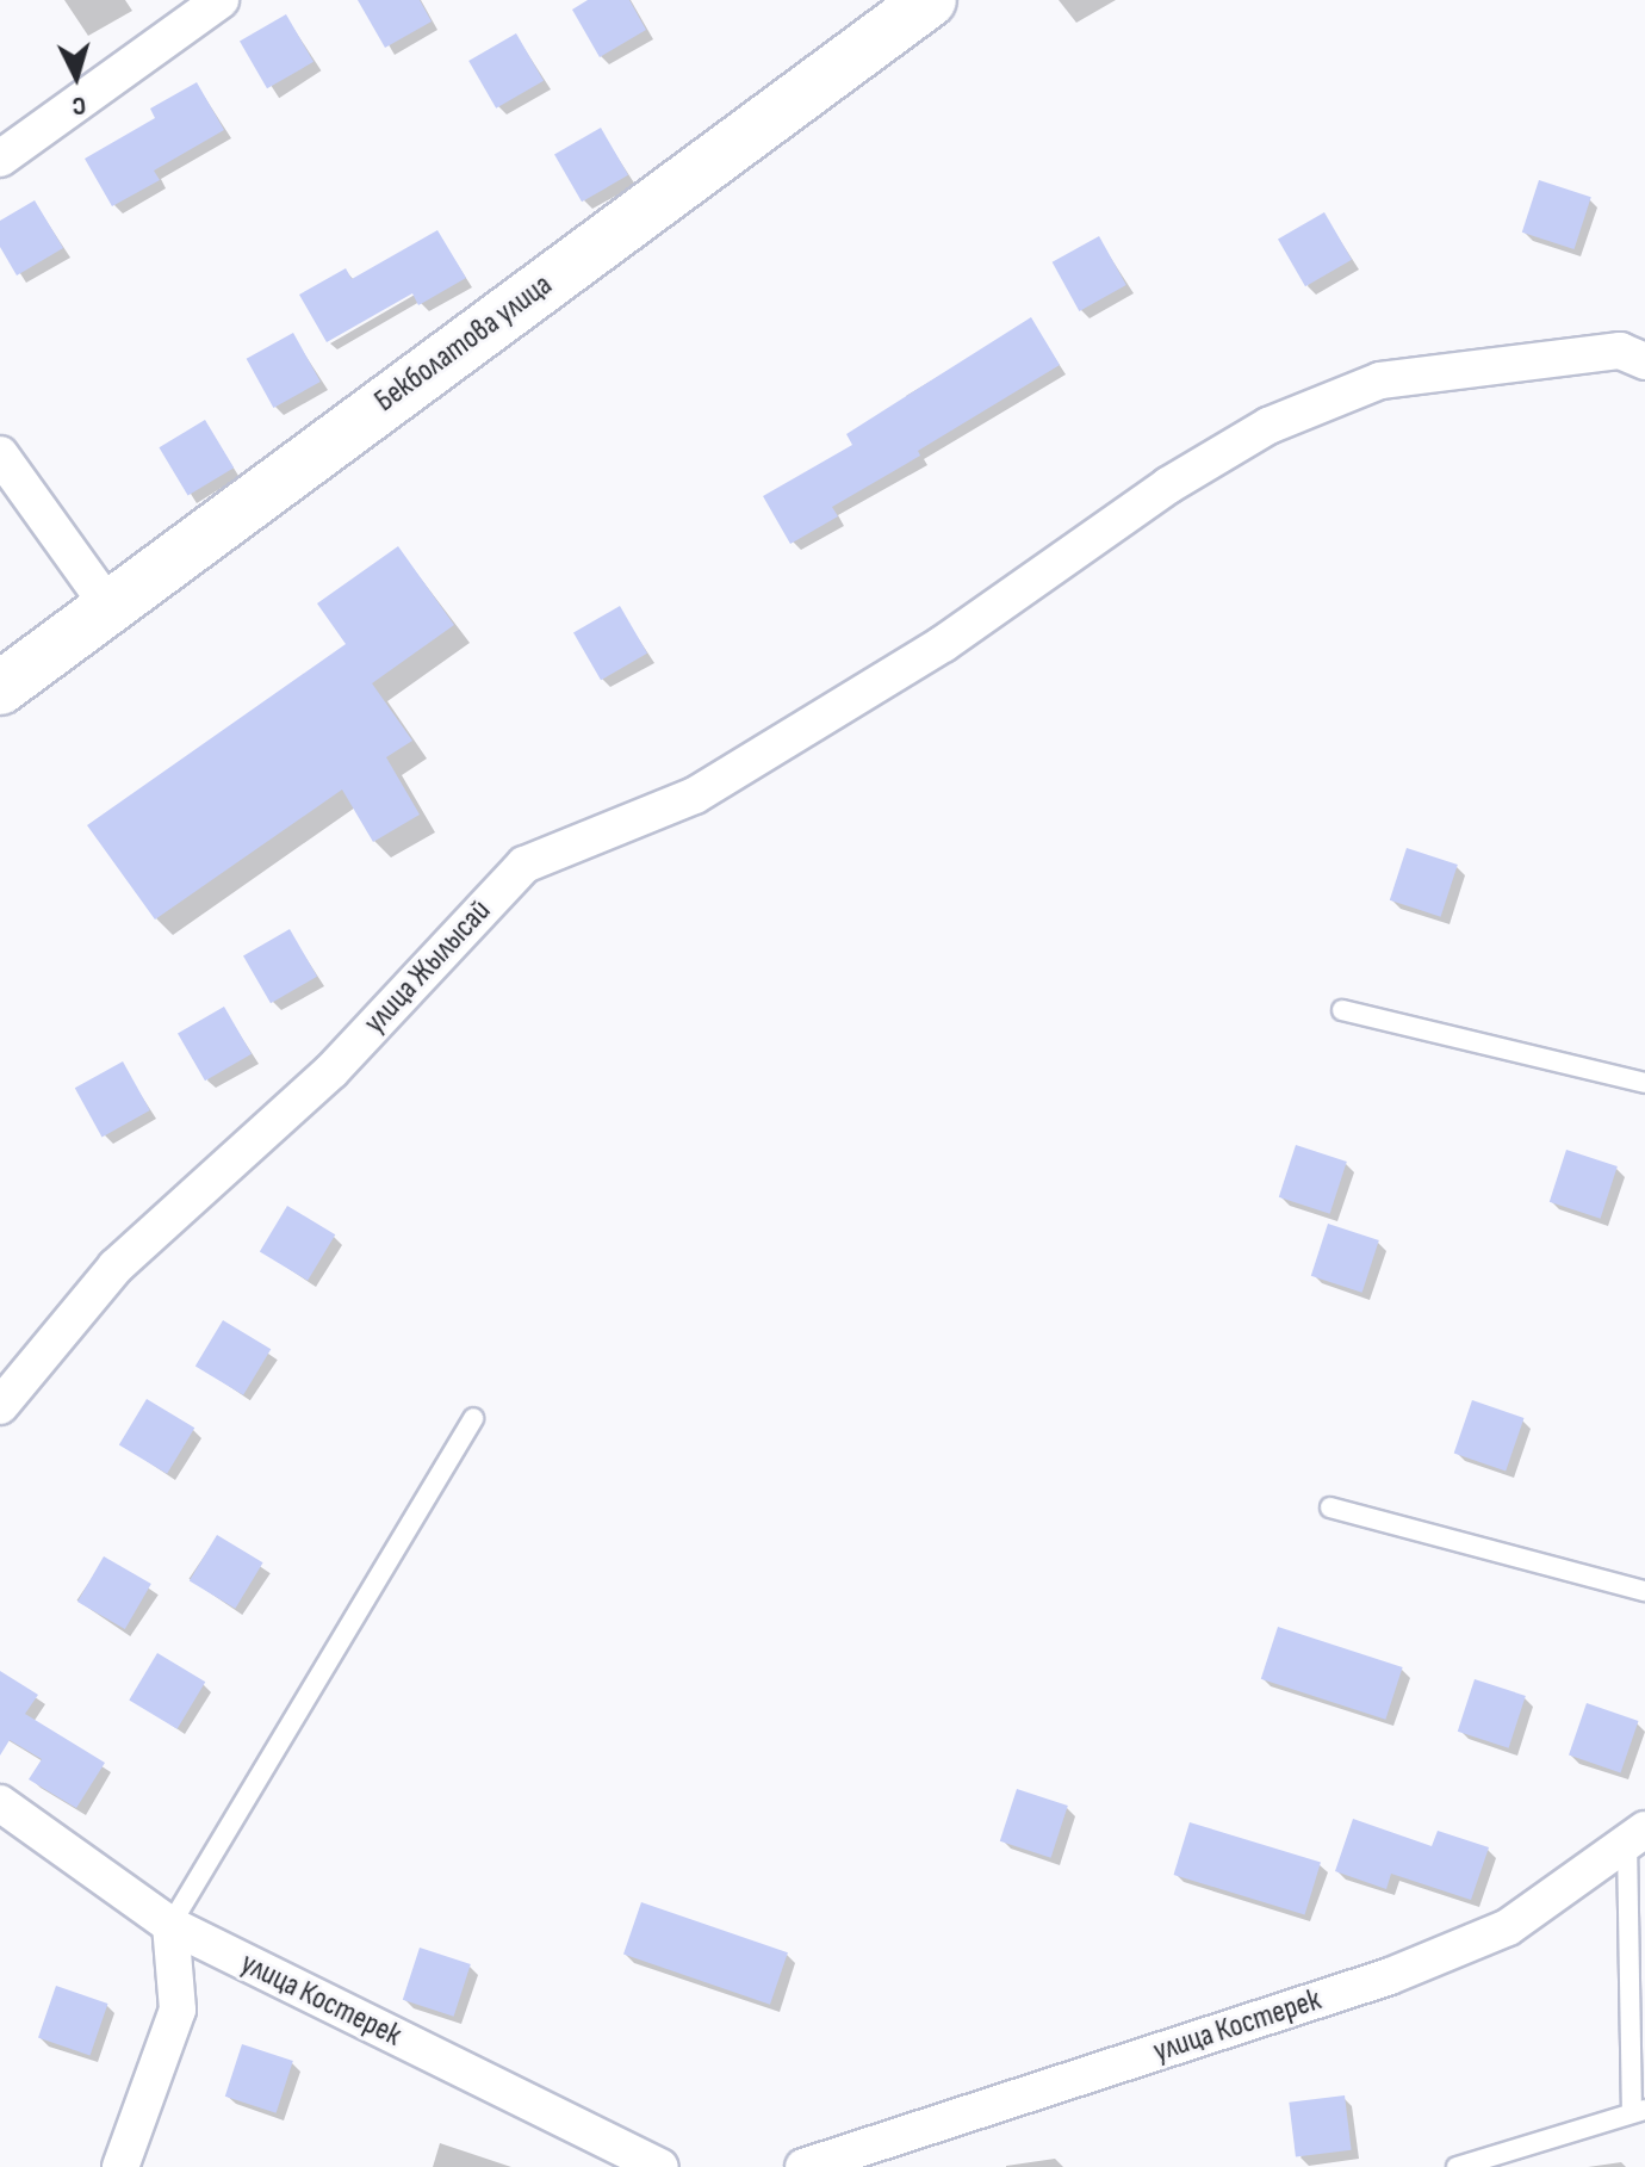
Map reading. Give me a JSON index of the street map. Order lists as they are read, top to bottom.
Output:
{
  "streets": {
    "street": ["Бекболатова улица", "улица Жылысай", "улица Костерек"]
  },
  "north": "bottom"
}
